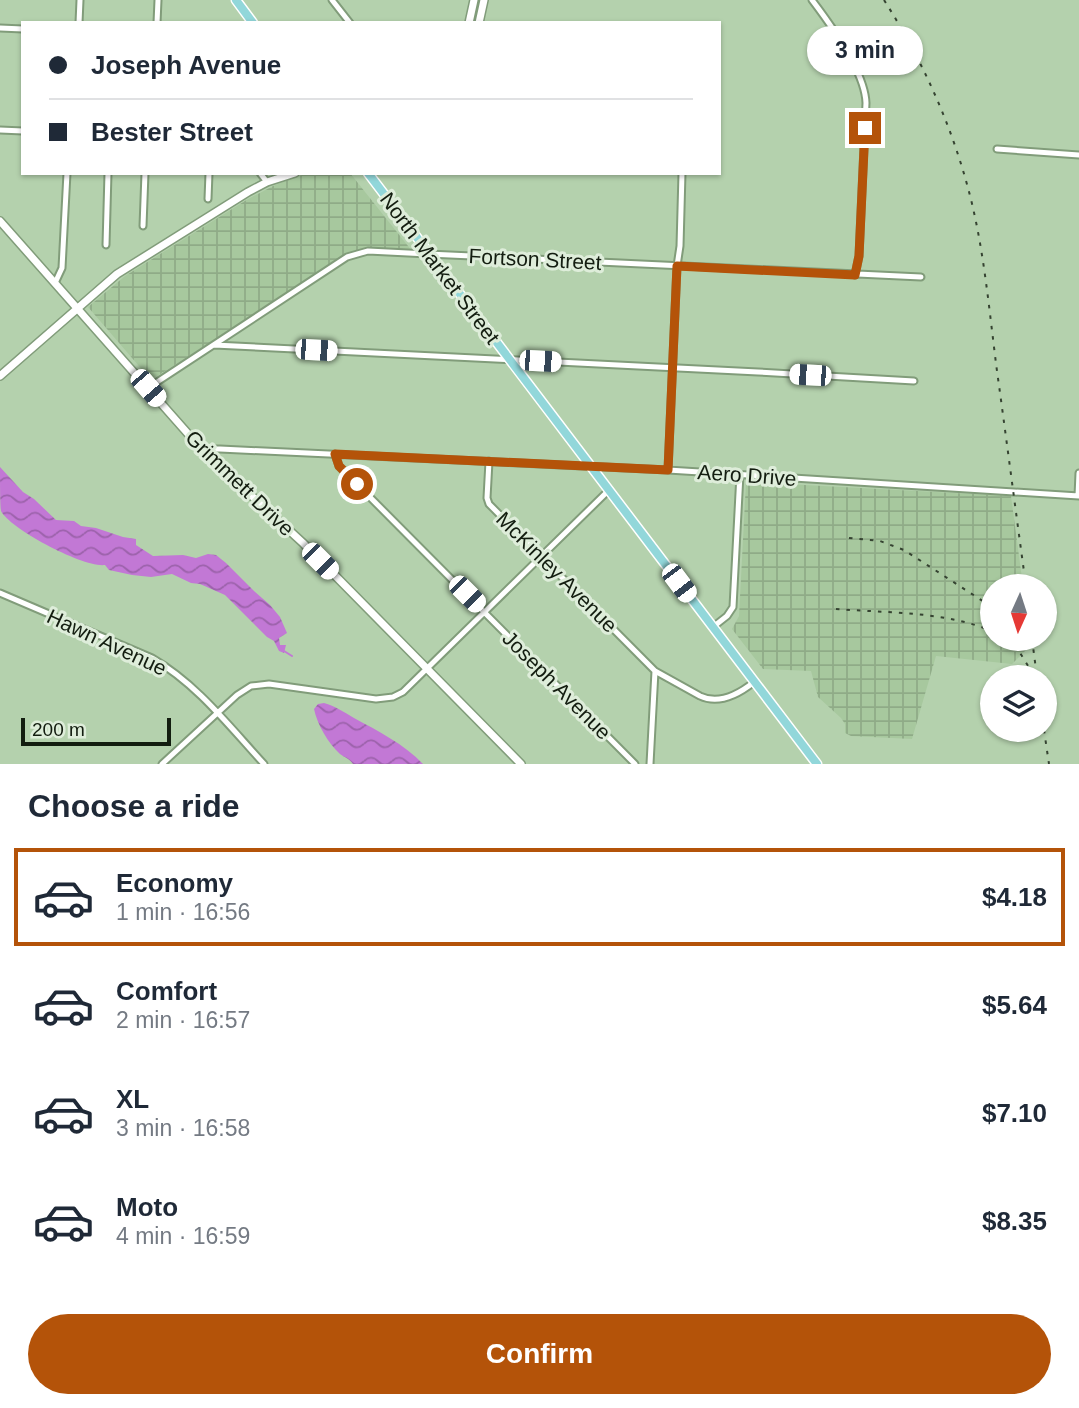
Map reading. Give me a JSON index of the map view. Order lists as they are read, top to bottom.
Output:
{
  "streets": {
    "main road": ["North Market Street", "Grimmett Drive"],
    "street": [
      "Fortson Street",
      "Aero Drive",
      "McKinley Avenue",
      "Hawn Avenue",
      "Joseph Avenue"
    ]
  },
  "crossings": [
    ["Fortson Street", "North Market Street"],
    ["Fortson Street", "Grimmett Drive"],
    ["North Market Street", "Aero Drive"],
    ["North Market Street", "McKinley Avenue"],
    ["Aero Drive", "Grimmett Drive"],
    ["Aero Drive", "McKinley Avenue"],
    ["Aero Drive", "Joseph Avenue"]
  ],
  "scale_bar": "200 m",
  "north": "bottom",
  "page": {
    "banner": ["Joseph Avenue", "Bester Street"],
    "bubble": "3 min",
    "scale": "200 m",
    "heading": "Choose a ride",
    "list": [
      {
        "name": "Economy",
        "note": "1 min · 16:56",
        "value": "$4.18"
      },
      {
        "name": "Comfort",
        "note": "2 min · 16:57",
        "value": "$5.64"
      },
      {
        "name": "XL",
        "note": "3 min · 16:58",
        "value": "$7.10"
      },
      {
        "name": "Moto",
        "note": "4 min · 16:59",
        "value": "$8.35"
      }
    ],
    "buttons": "Confirm"
  }
}
